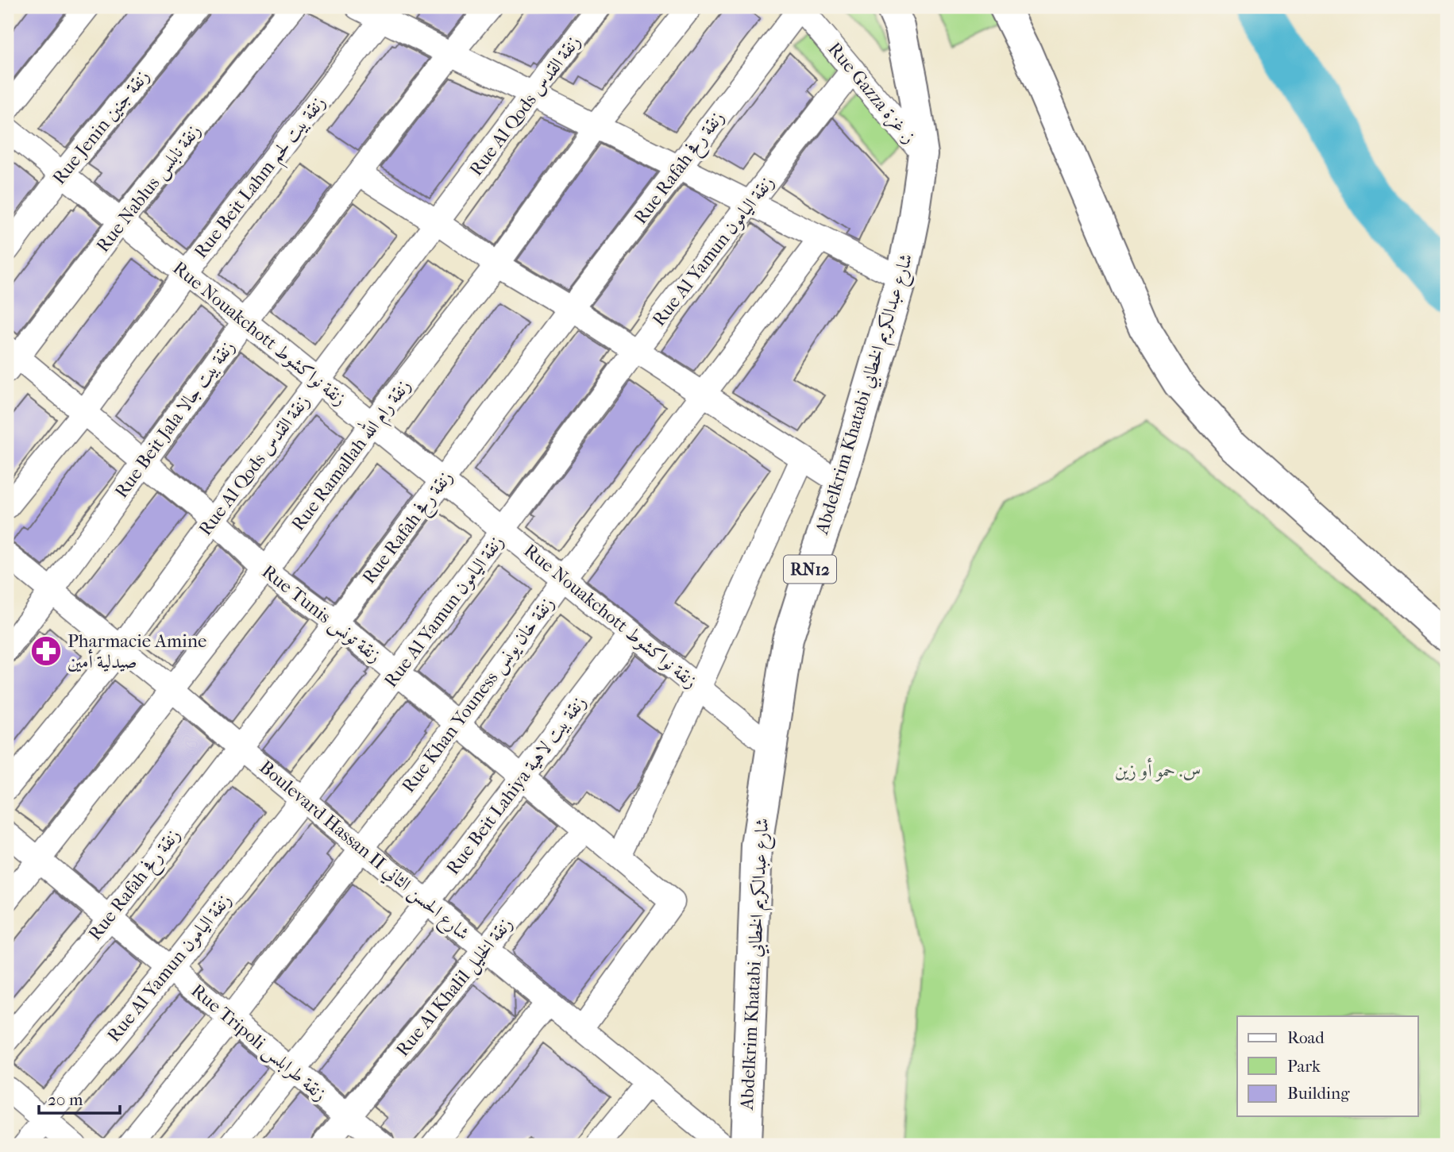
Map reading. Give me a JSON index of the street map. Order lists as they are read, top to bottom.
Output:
{
  "streets": {
    "main road": ["Abdelkrim Khatabi شارع عبدالكريم الخطابي", "RN12"],
    "street": [
      "Rue Gazza ز. غزة",
      "Rue Al Qods زنقة القدس",
      "Rue Jenin زنقة جنين",
      "Rue Rafah زنقة رفح",
      "Rue Beit Lahm زنقة بيت لحم",
      "Rue Nablus زنقة نابلس",
      "Rue Al Yamun زنقة اليامون",
      "Rue Nouakchott زنقة نواكشوط",
      "Rue Beit Jala زنقة بيت جالا",
      "Rue Ramallah زنقة رام الله",
      "Rue Tunis زنقة تونس",
      "Rue Khan Youness زنقة خان يونس",
      "Rue Beit Lahiya زنقة بيت لاهية",
      "Boulevard Hassan II شارع الحسن الثاني",
      "Rue Al Khalil زنقة الخليل",
      "Rue Tripoli زنقة طرابلس"
    ]
  },
  "crossings": [
    ["Rue Gazza ز. غزة", "Rue Rafah زنقة رفح"],
    ["Rue Gazza ز. غزة", "Rue Al Yamun زنقة اليامون"],
    ["Rue Gazza ز. غزة", "Abdelkrim Khatabi شارع عبدالكريم الخطابي"],
    ["Rue Al Qods زنقة القدس", "Rue Nouakchott زنقة نواكشوط"],
    ["Rue Al Qods زنقة القدس", "Rue Tunis زنقة تونس"],
    ["Rue Al Qods زنقة القدس", "Boulevard Hassan II شارع الحسن الثاني"],
    ["Rue Jenin زنقة جنين", "Rue Nouakchott زنقة نواكشوط"],
    ["Rue Rafah زنقة رفح", "Rue Nouakchott زنقة نواكشوط"],
    ["Rue Rafah زنقة رفح", "Rue Tunis زنقة تونس"],
    ["Rue Rafah زنقة رفح", "Boulevard Hassan II شارع الحسن الثاني"],
    ["Rue Rafah زنقة رفح", "Rue Tripoli زنقة طرابلس"],
    ["Rue Beit Lahm زنقة بيت لحم", "Rue Nouakchott زنقة نواكشوط"],
    ["Rue Beit Lahm زنقة بيت لحم", "Rue Tunis زنقة تونس"],
    ["Rue Nablus زنقة نابلس", "Rue Nouakchott زنقة نواكشوط"],
    ["Rue Nablus زنقة نابلس", "Rue Tunis زنقة تونس"],
    ["Rue Al Yamun زنقة اليامون", "Rue Nouakchott زنقة نواكشوط"],
    ["Rue Al Yamun زنقة اليامون", "Rue Tunis زنقة تونس"],
    ["Rue Al Yamun زنقة اليامون", "Boulevard Hassan II شارع الحسن الثاني"],
    ["Rue Al Yamun زنقة اليامون", "Rue Tripoli زنقة طرابلس"],
    ["Rue Nouakchott زنقة نواكشوط", "Abdelkrim Khatabi شارع عبدالكريم الخطابي"],
    ["Rue Nouakchott زنقة نواكشوط", "Rue Beit Jala زنقة بيت جالا"],
    ["Rue Nouakchott زنقة نواكشوط", "Rue Ramallah زنقة رام الله"],
    ["Rue Nouakchott زنقة نواكشوط", "Rue Khan Youness زنقة خان يونس"],
    ["Rue Nouakchott زنقة نواكشوط", "Rue Beit Lahiya زنقة بيت لاهية"],
    ["Rue Beit Jala زنقة بيت جالا", "Rue Tunis زنقة تونس"],
    ["Rue Beit Jala زنقة بيت جالا", "Boulevard Hassan II شارع الحسن الثاني"],
    ["Rue Ramallah زنقة رام الله", "Rue Tunis زنقة تونس"],
    ["Rue Ramallah زنقة رام الله", "Boulevard Hassan II شارع الحسن الثاني"],
    ["Rue Ramallah زنقة رام الله", "Rue Tripoli زنقة طرابلس"],
    ["Rue Tunis زنقة تونس", "Rue Khan Youness زنقة خان يونس"],
    ["Rue Tunis زنقة تونس", "Rue Beit Lahiya زنقة بيت لاهية"],
    ["Rue Tunis زنقة تونس", "Boulevard Hassan II شارع الحسن الثاني"],
    ["Rue Tunis زنقة تونس", "Rue Al Khalil زنقة الخليل"],
    ["Rue Khan Youness زنقة خان يونس", "Boulevard Hassan II شارع الحسن الثاني"],
    ["Rue Khan Youness زنقة خان يونس", "Rue Tripoli زنقة طرابلس"],
    ["Rue Beit Lahiya زنقة بيت لاهية", "Boulevard Hassan II شارع الحسن الثاني"],
    ["Rue Beit Lahiya زنقة بيت لاهية", "Rue Tripoli زنقة طرابلس"],
    ["Boulevard Hassan II شارع الحسن الثاني", "Rue Al Khalil زنقة الخليل"],
    ["Rue Al Khalil زنقة الخليل", "Rue Tripoli زنقة طرابلس"]
  ],
  "parks": ["س. حمو أو زين"],
  "places": {
    "pharmacy": ["Pharmacie Amine صيدلية أمين"]
  },
  "legend": ["Road", "Park", "Building"],
  "scale_bar": "20 m"
}
